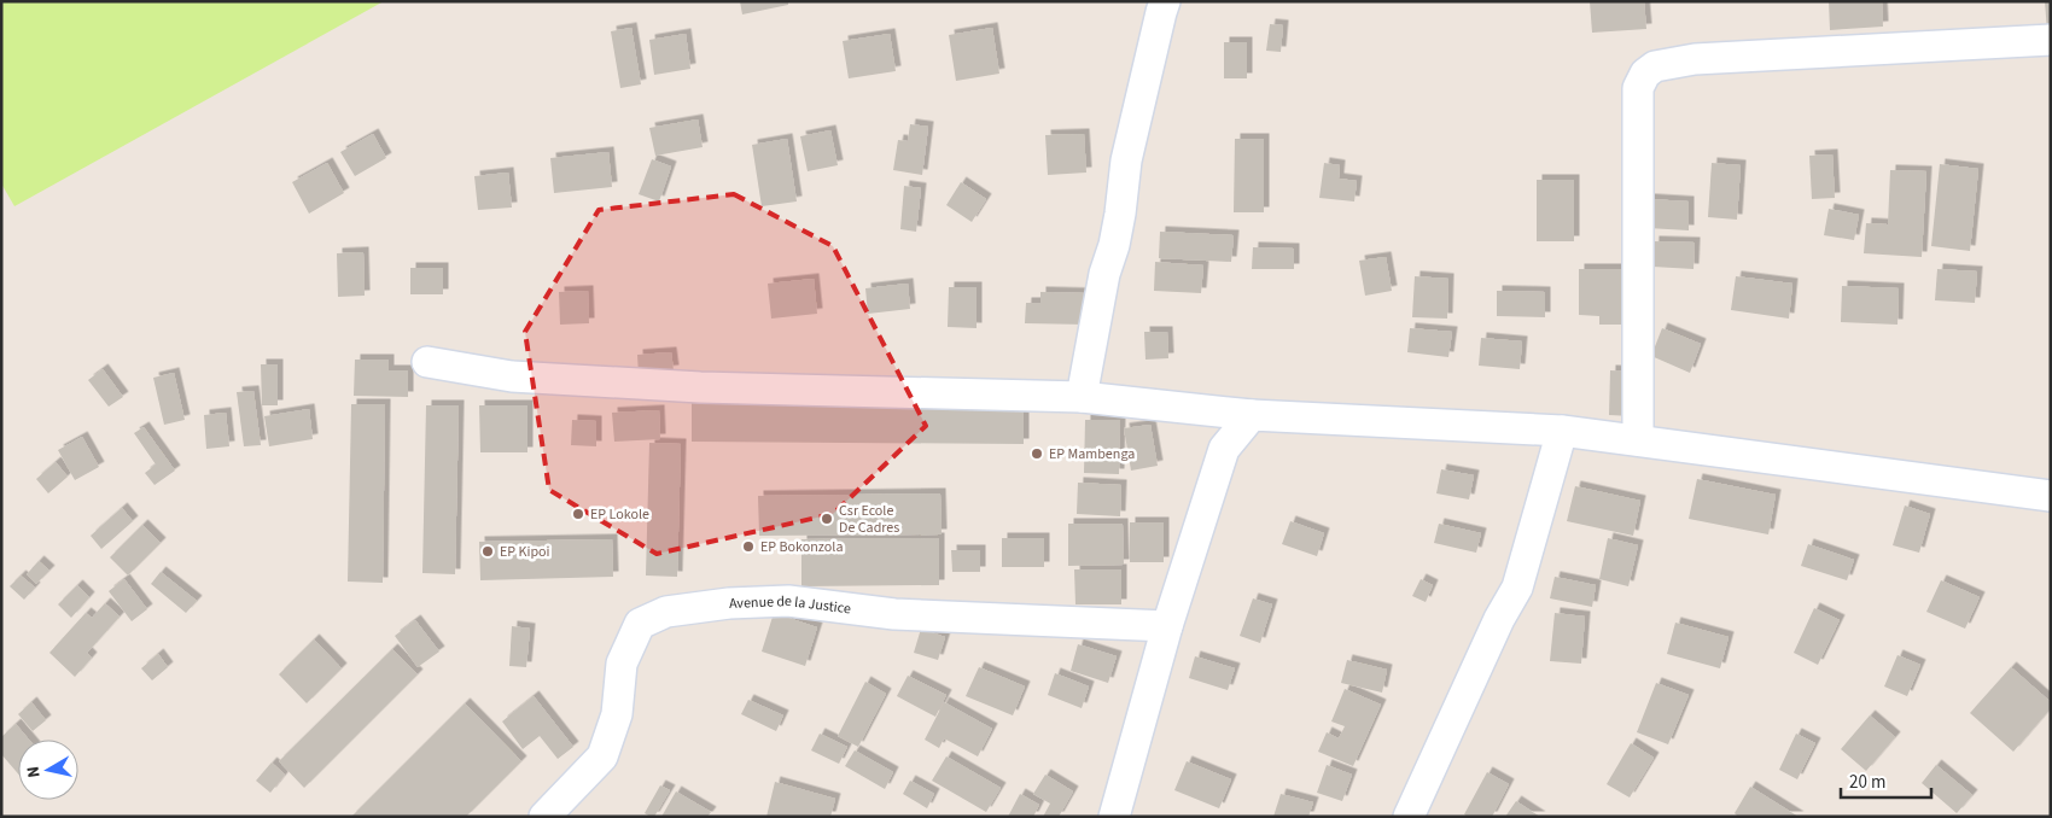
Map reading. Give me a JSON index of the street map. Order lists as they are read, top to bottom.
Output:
{
  "streets": {
    "street": ["Avenue de la Justice"]
  },
  "places": [
    "EP Mambenga",
    "EP Lokole",
    "Csr Ecole De Cadres",
    "EP Bokonzola",
    "EP Kipoi"
  ],
  "scale_bar": "20 m",
  "north": "left"
}
